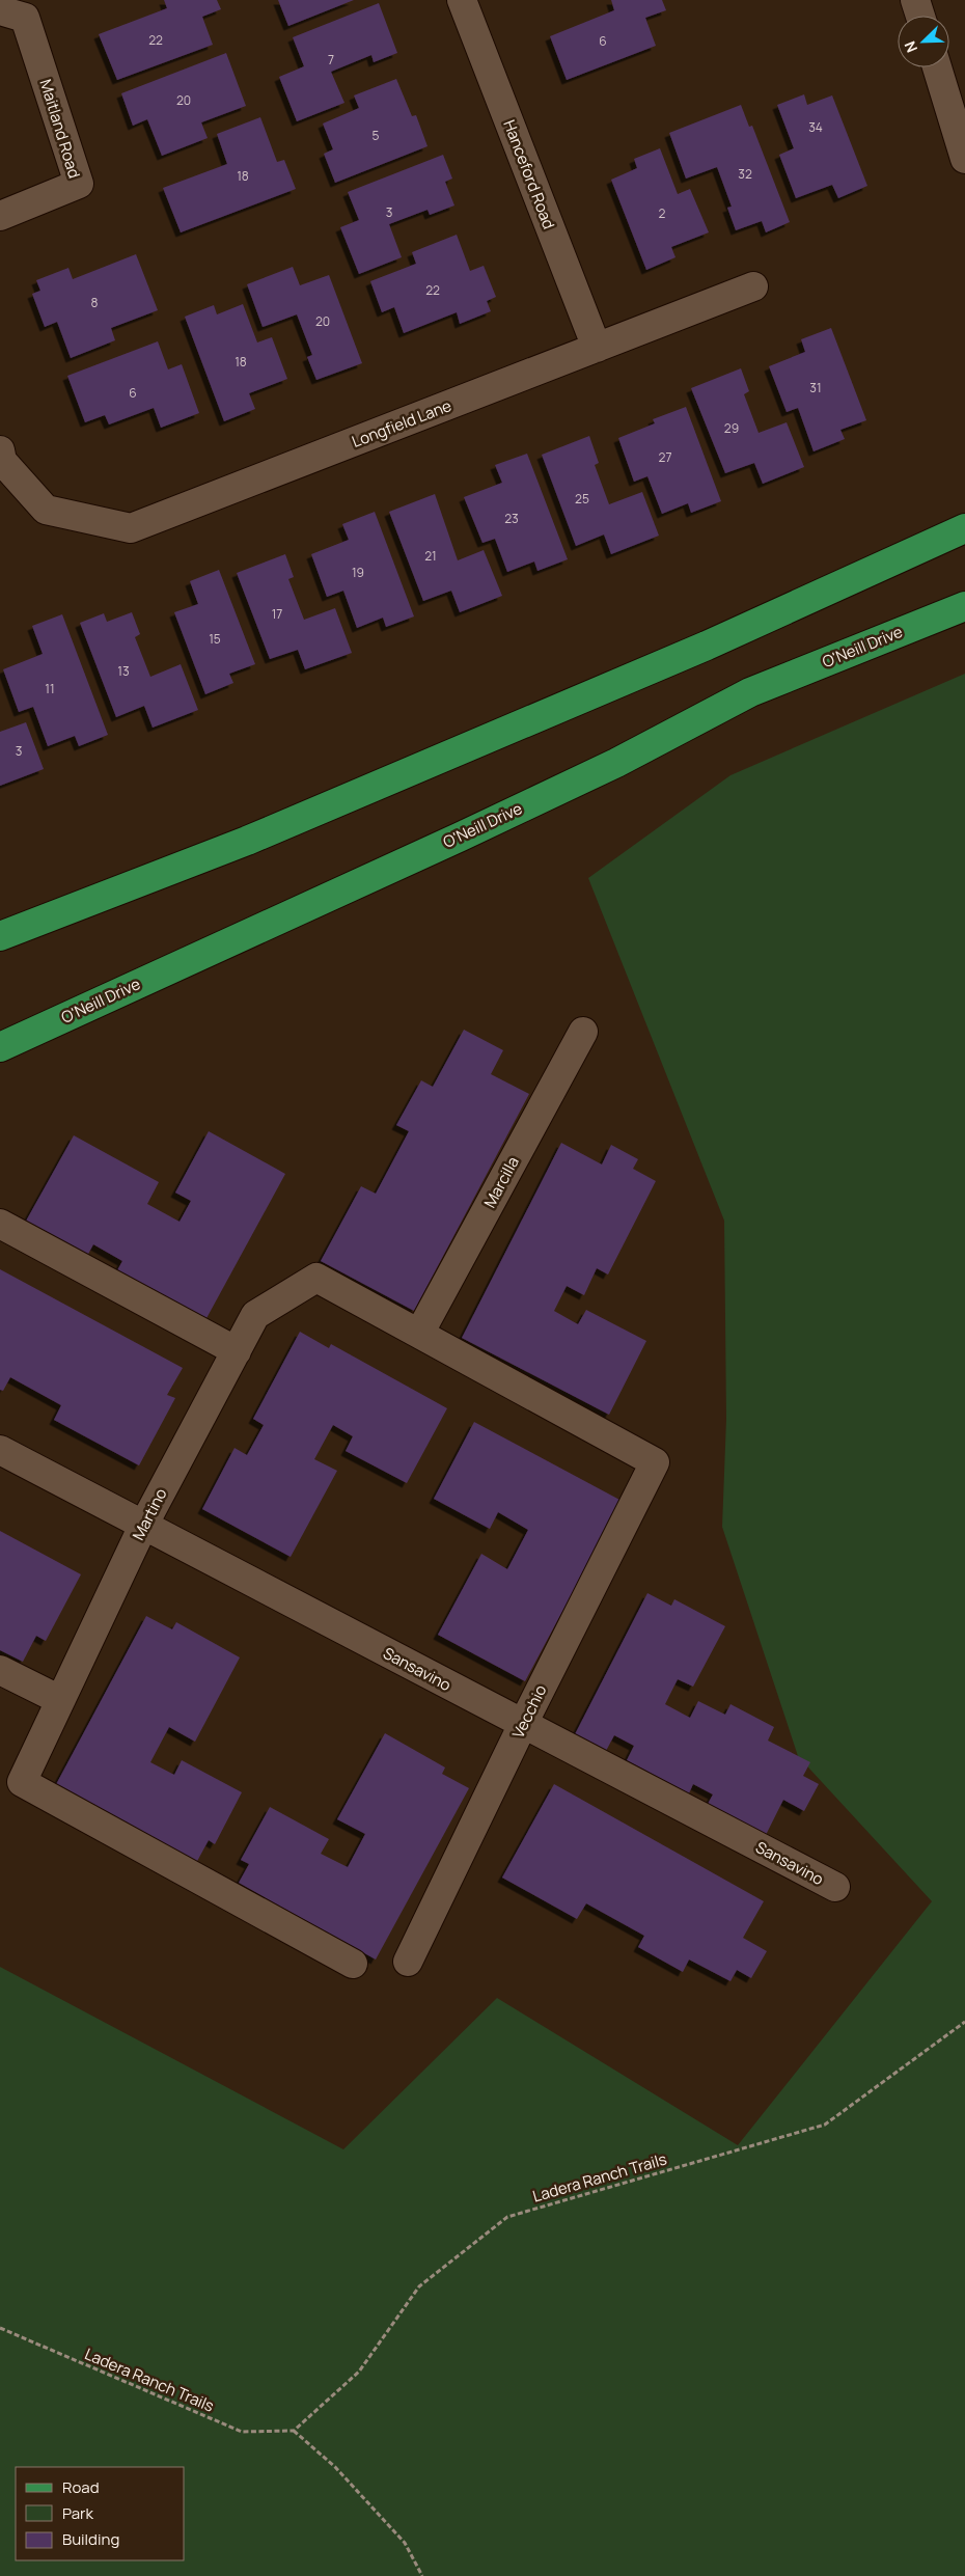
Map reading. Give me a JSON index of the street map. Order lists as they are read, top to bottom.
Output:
{
  "streets": {
    "main road": ["O'Neill Drive"],
    "street": [
      "Maitland Road",
      "Hanceford Road",
      "Longfield Lane",
      "Marcilla",
      "Martino",
      "Sansavino",
      "Vecchio"
    ],
    "path": ["Ladera Ranch Trails"]
  },
  "crossings": [
    ["Hanceford Road", "Longfield Lane"],
    ["Marcilla", "Martino"],
    ["Marcilla", "Vecchio"],
    ["Martino", "Sansavino"],
    ["Martino", "Vecchio"],
    ["Sansavino", "Vecchio"]
  ],
  "house_numbers": [
    "22",
    "6",
    "7",
    "20",
    "34",
    "5",
    "32",
    "18",
    "3",
    "2",
    "22",
    "8",
    "20",
    "18",
    "31",
    "6",
    "29",
    "27",
    "25",
    "23",
    "21",
    "19",
    "17",
    "15",
    "13",
    "11",
    "3"
  ],
  "legend": ["Road", "Park", "Building"],
  "north": "bottom left"
}
